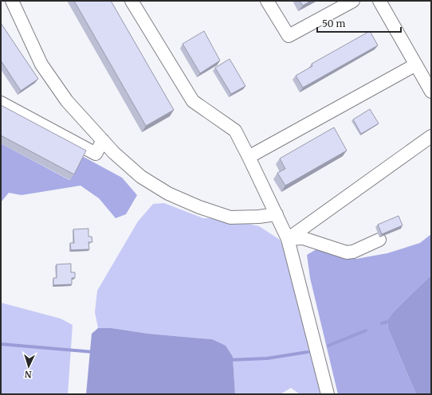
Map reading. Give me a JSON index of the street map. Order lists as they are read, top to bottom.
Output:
{
  "scale_bar": "50 m",
  "north": "bottom"
}
